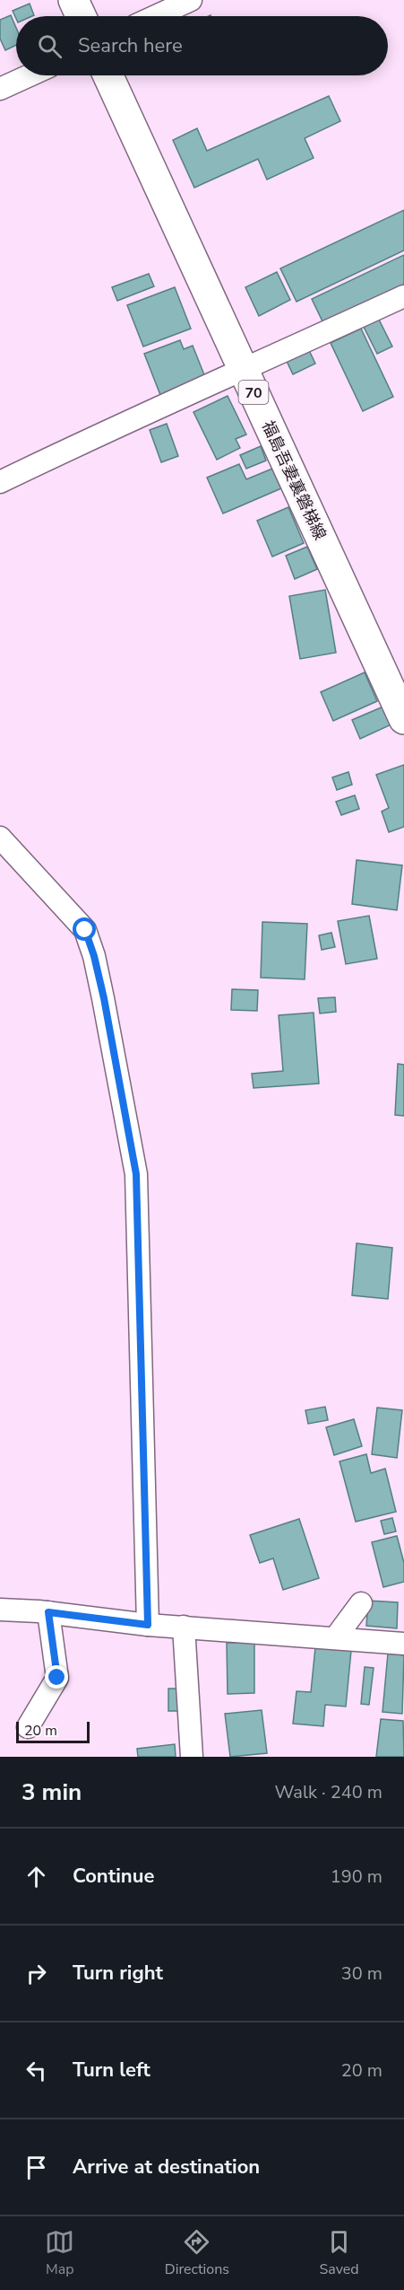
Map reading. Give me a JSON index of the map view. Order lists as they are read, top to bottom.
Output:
{
  "streets": {
    "main road": ["70", "福島吾妻裏磐梯線"]
  },
  "scale_bar": "20 m",
  "page": {
    "search": "Search here",
    "scale": "20 m",
    "heading": ["3 min", "Walk · 240 m"],
    "list": [
      ["Continue", "190 m"],
      ["Turn right", "30 m"],
      ["Turn left", "20 m"],
      "Arrive at destination"
    ],
    "nav": ["Map", "Directions", "Saved"]
  }
}
